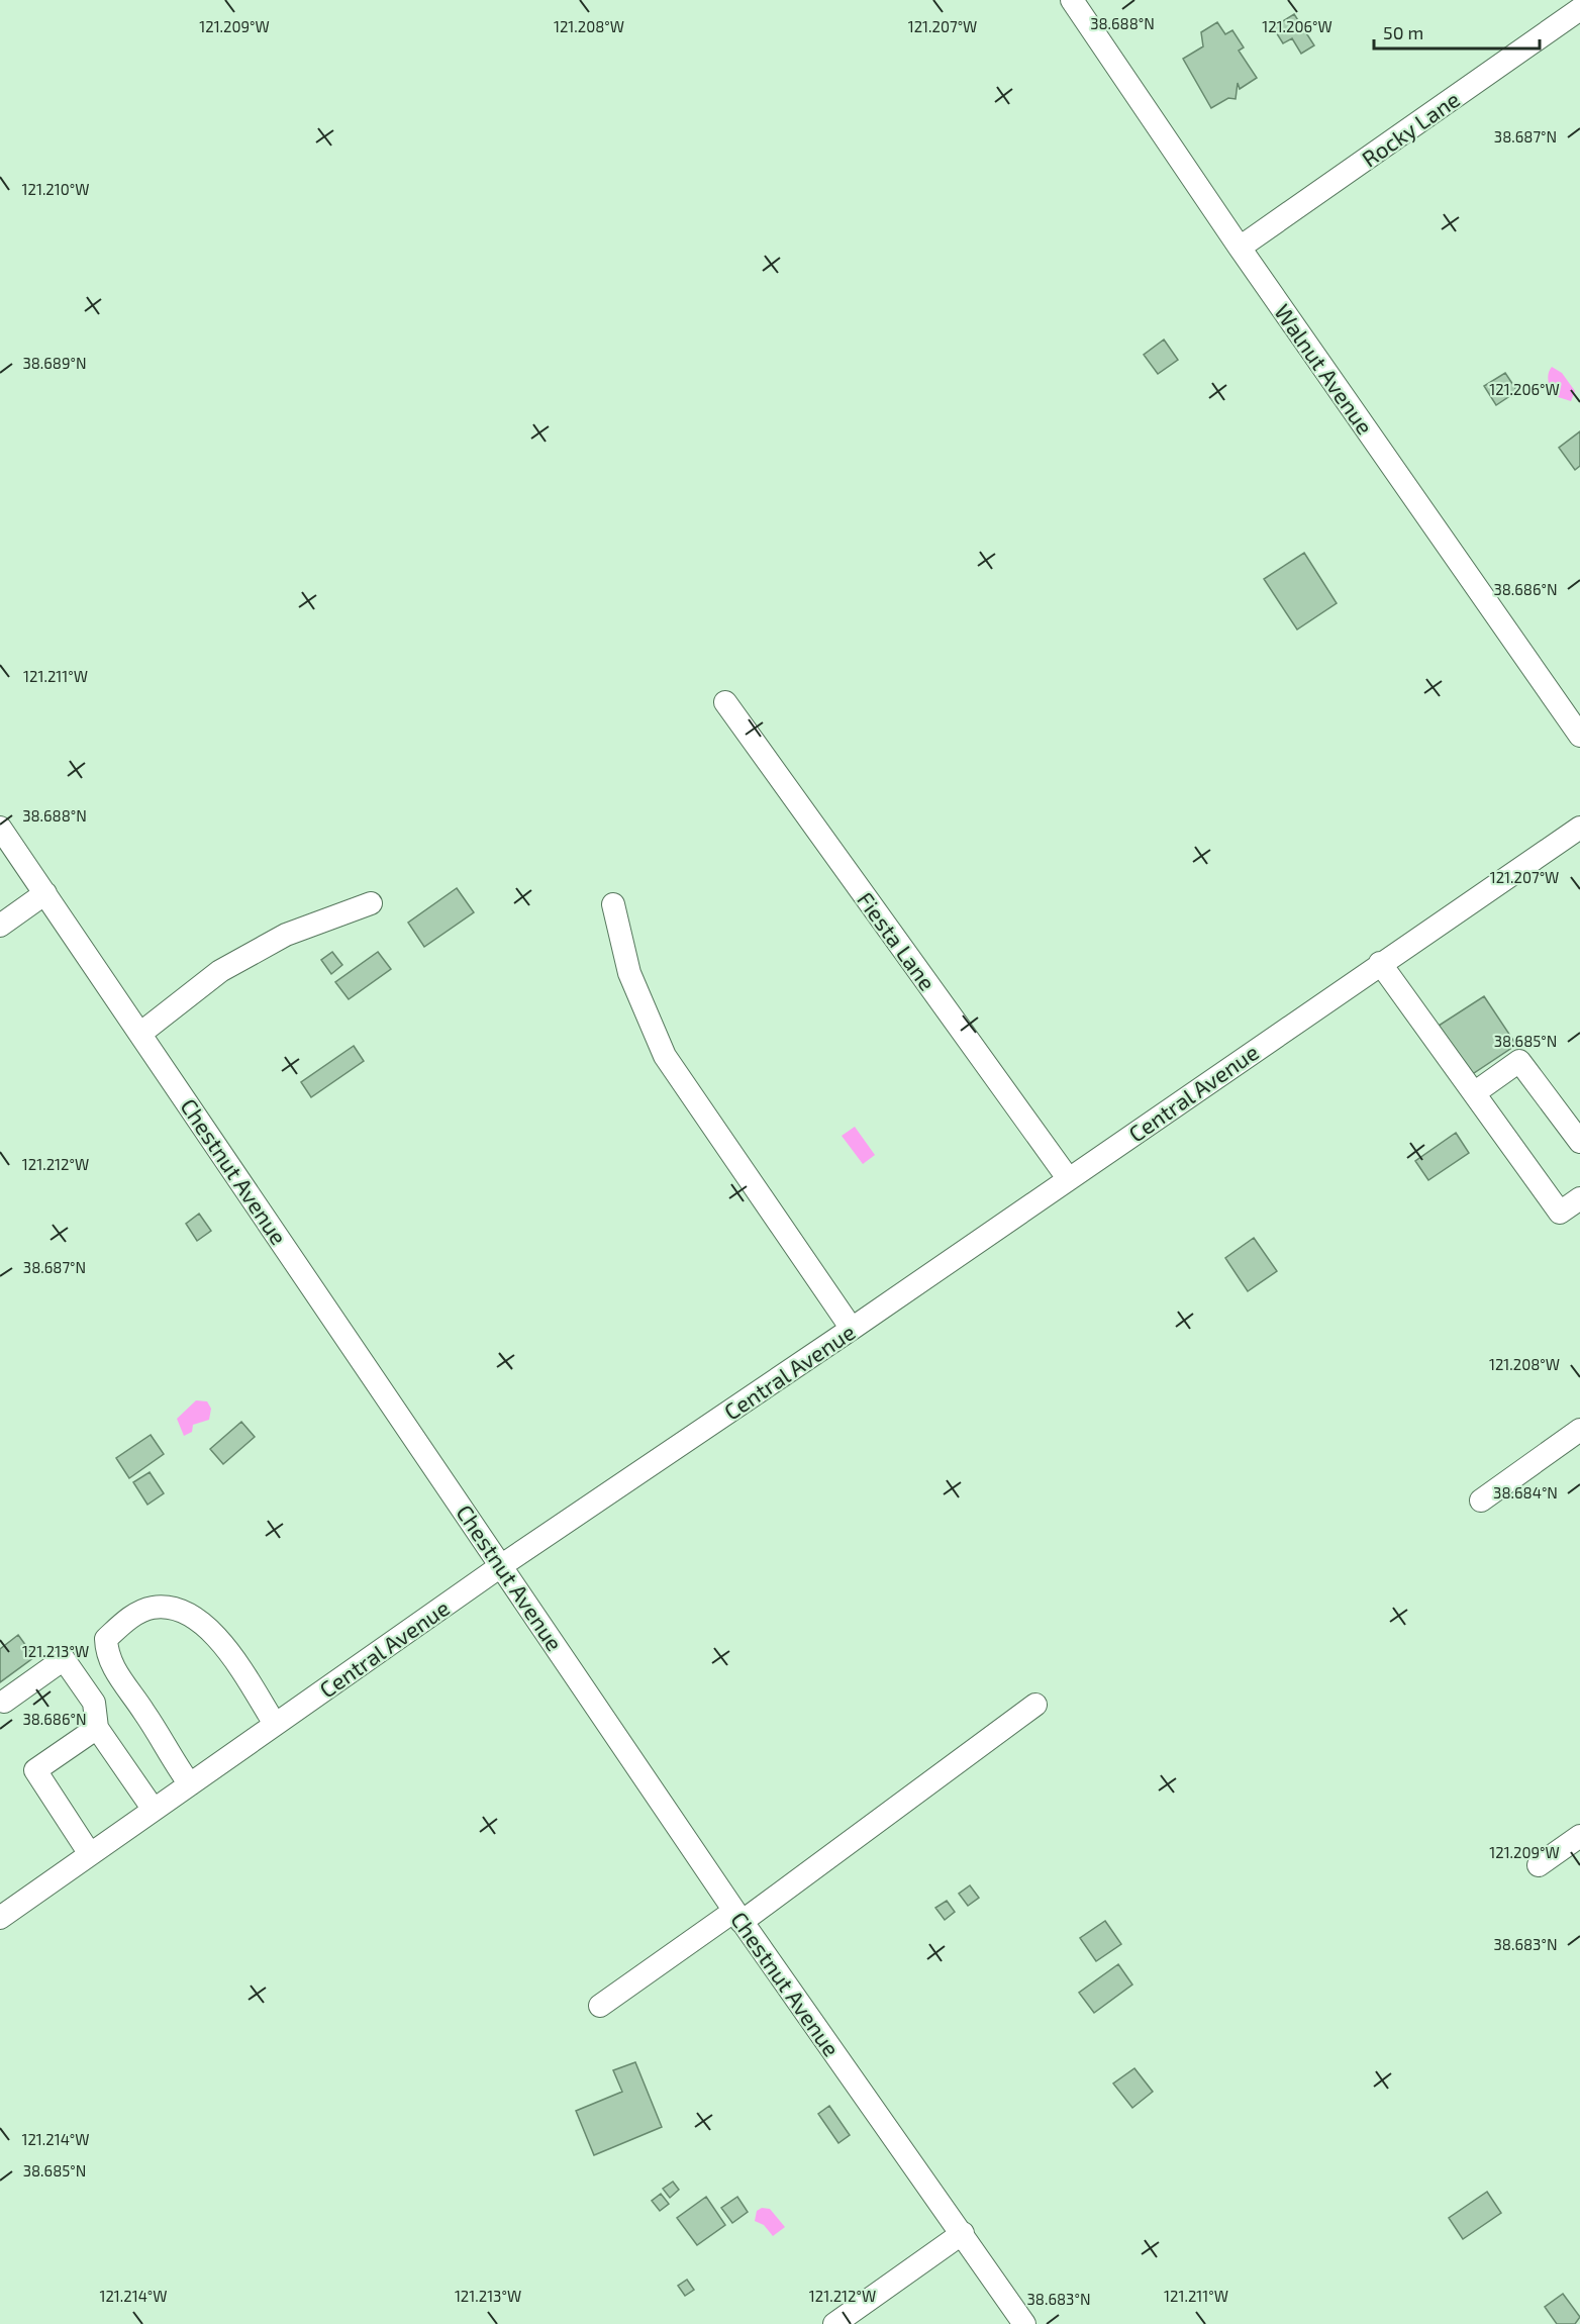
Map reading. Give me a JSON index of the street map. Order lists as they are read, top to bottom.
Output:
{
  "streets": {
    "street": [
      "Rocky Lane",
      "Walnut Avenue",
      "Fiesta Lane",
      "Central Avenue",
      "Chestnut Avenue"
    ]
  },
  "crossings": [
    ["Rocky Lane", "Walnut Avenue"],
    ["Fiesta Lane", "Central Avenue"],
    ["Central Avenue", "Chestnut Avenue"]
  ],
  "scale_bar": "50 m",
  "coordinates": [
    "38.688°N",
    "121.209°W",
    "121.208°W",
    "121.207°W",
    "121.206°W",
    "38.687°N",
    "121.210°W",
    "38.689°N",
    "38.686°N",
    "121.211°W",
    "38.685°N",
    "121.212°W",
    "38.684°N",
    "121.213°W",
    "38.683°N",
    "121.214°W"
  ]
}
